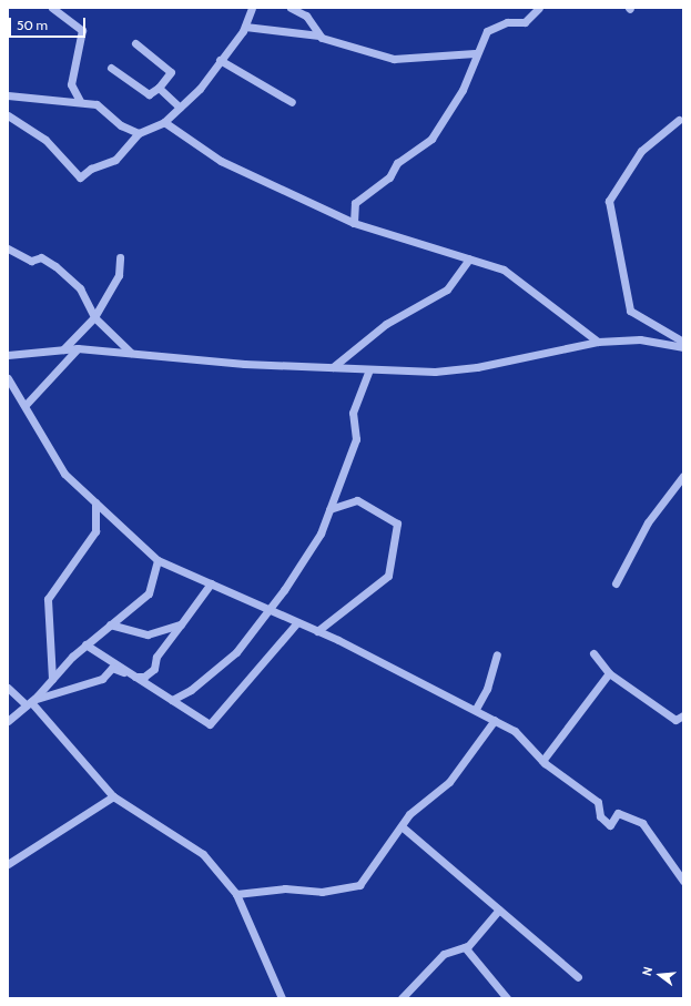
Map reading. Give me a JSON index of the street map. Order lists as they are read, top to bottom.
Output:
{
  "scale_bar": "50 m",
  "north": "left"
}
